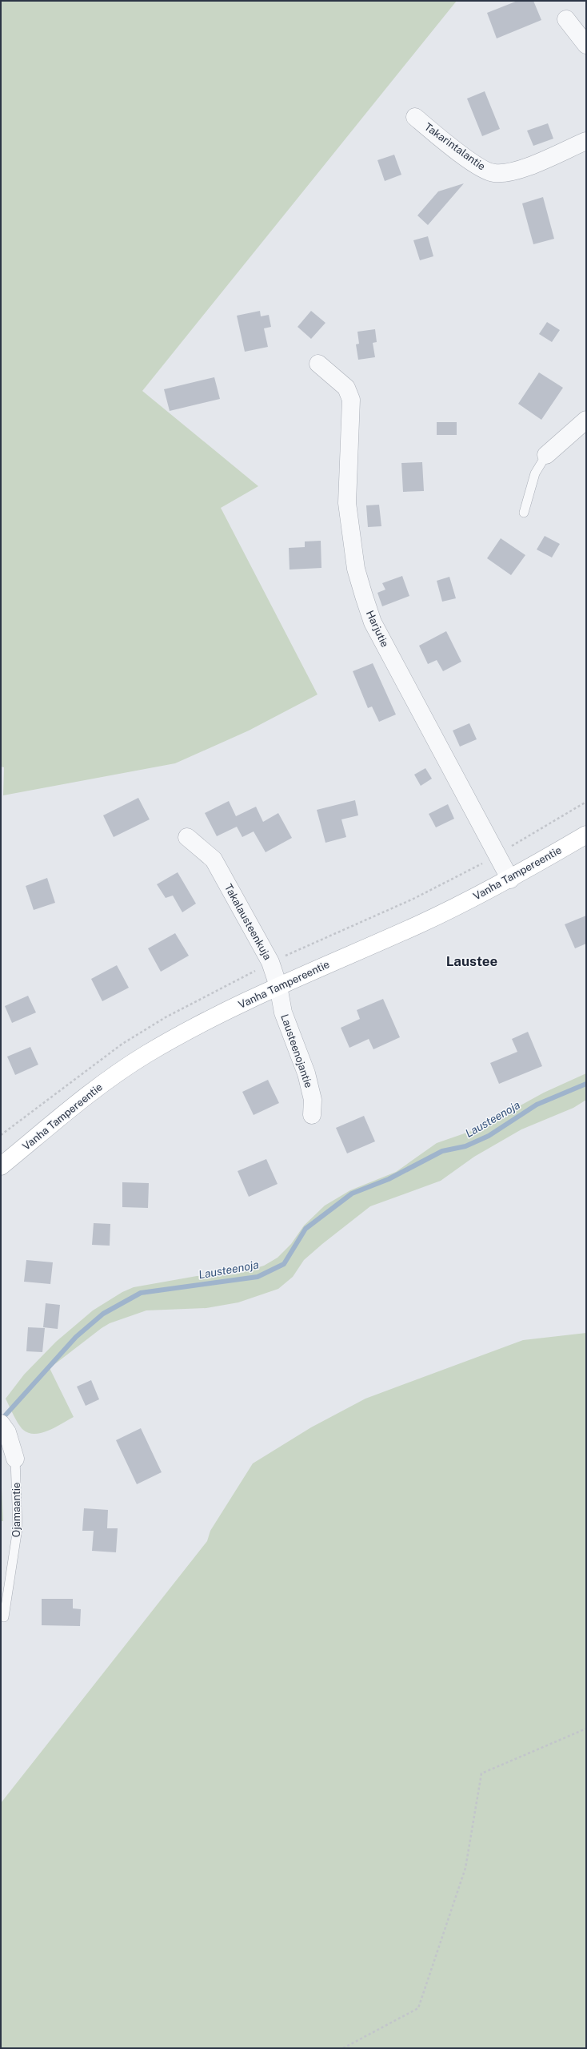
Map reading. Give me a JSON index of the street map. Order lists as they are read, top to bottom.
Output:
{
  "streets": {
    "main road": ["Vanha Tampereentie"],
    "street": [
      "Takarintalantie",
      "Harjutie",
      "Takalausteenkuja",
      "Lausteenojantie",
      "Ojamaantie"
    ]
  },
  "crossings": [
    ["Harjutie", "Vanha Tampereentie"],
    ["Vanha Tampereentie", "Takalausteenkuja"],
    ["Vanha Tampereentie", "Lausteenojantie"],
    ["Takalausteenkuja", "Lausteenojantie"]
  ],
  "districts": ["Laustee"],
  "water": ["Lausteenoja"]
}
